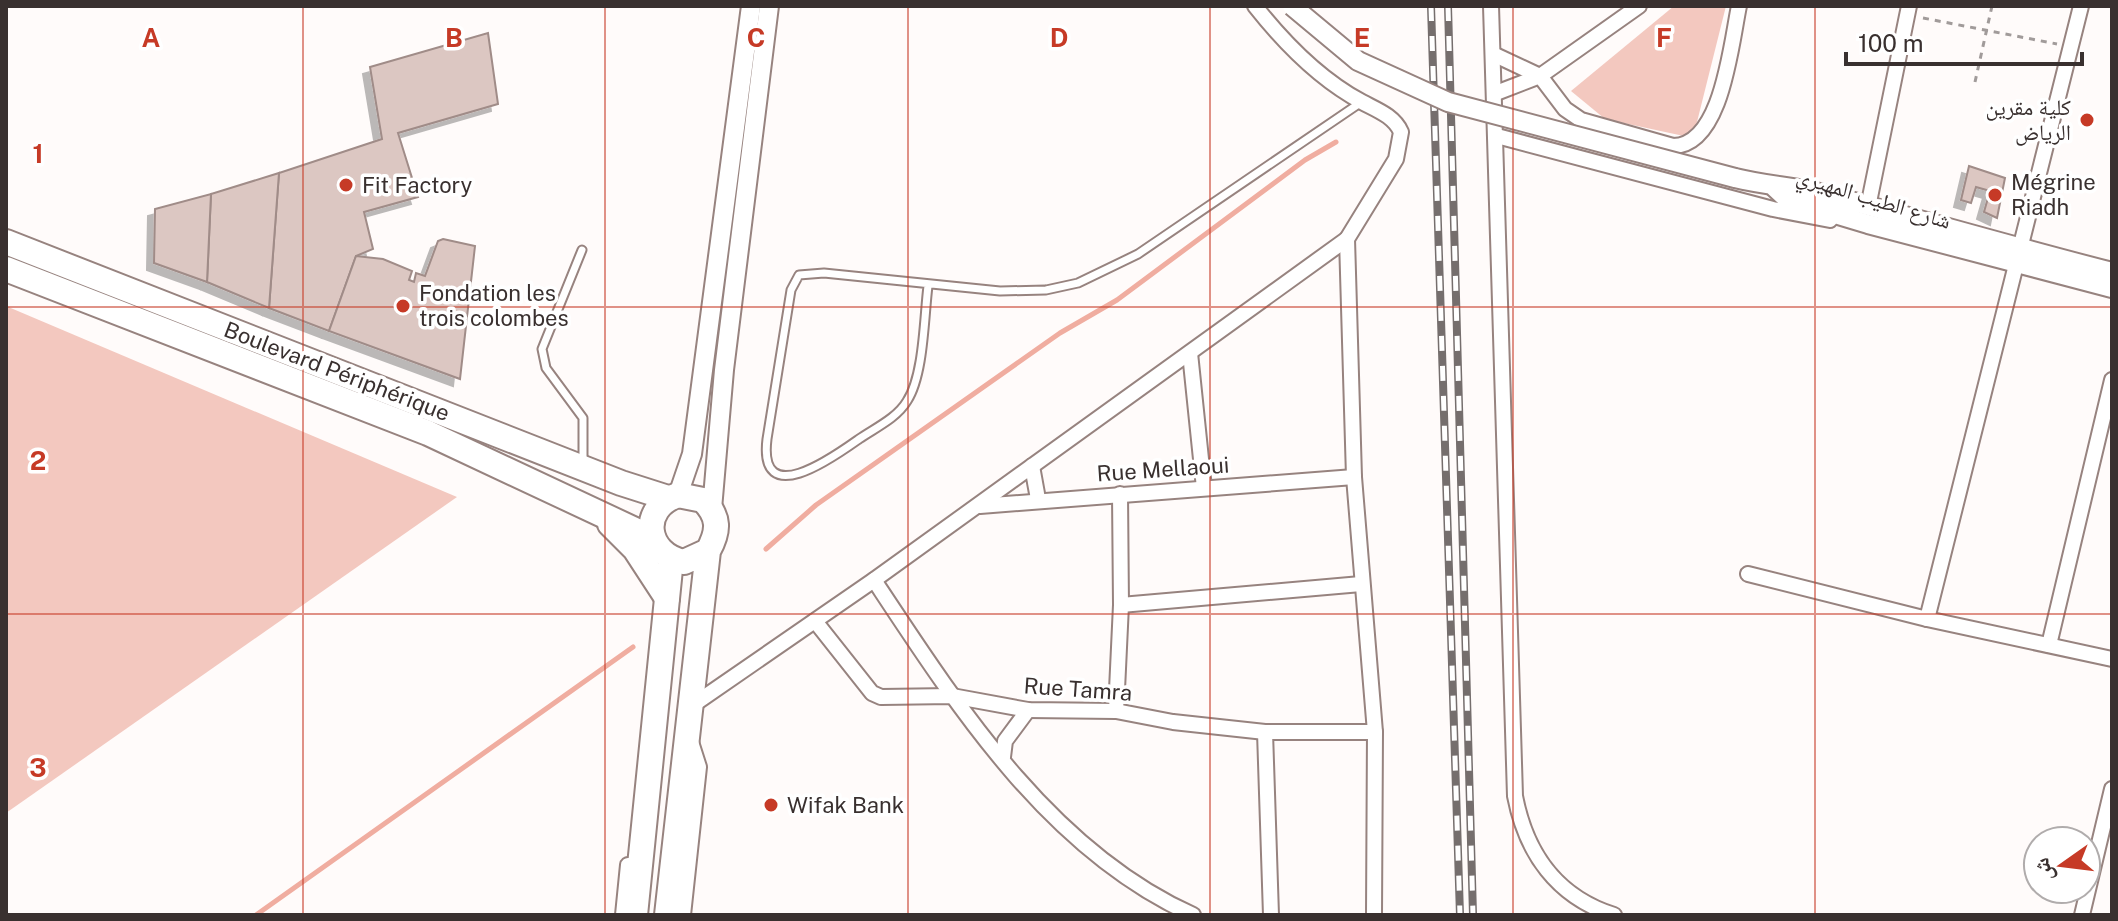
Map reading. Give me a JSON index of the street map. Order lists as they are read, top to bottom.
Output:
{
  "streets": {
    "highway": ["Boulevard Périphérique"],
    "street": ["شارع الطيب المهيري", "Rue Mellaoui", "Rue Tamra"]
  },
  "places": [
    "كلية مقرين الرياض",
    "Fit Factory",
    "Mégrine Riadh",
    "Fondation les trois colombes",
    "Wifak Bank"
  ],
  "scale_bar": "100 m",
  "north": "left",
  "grid": {
    "columns": [
      "A",
      "B",
      "C",
      "D",
      "E",
      "F"
    ],
    "rows": ["1", "2", "3"]
  }
}
